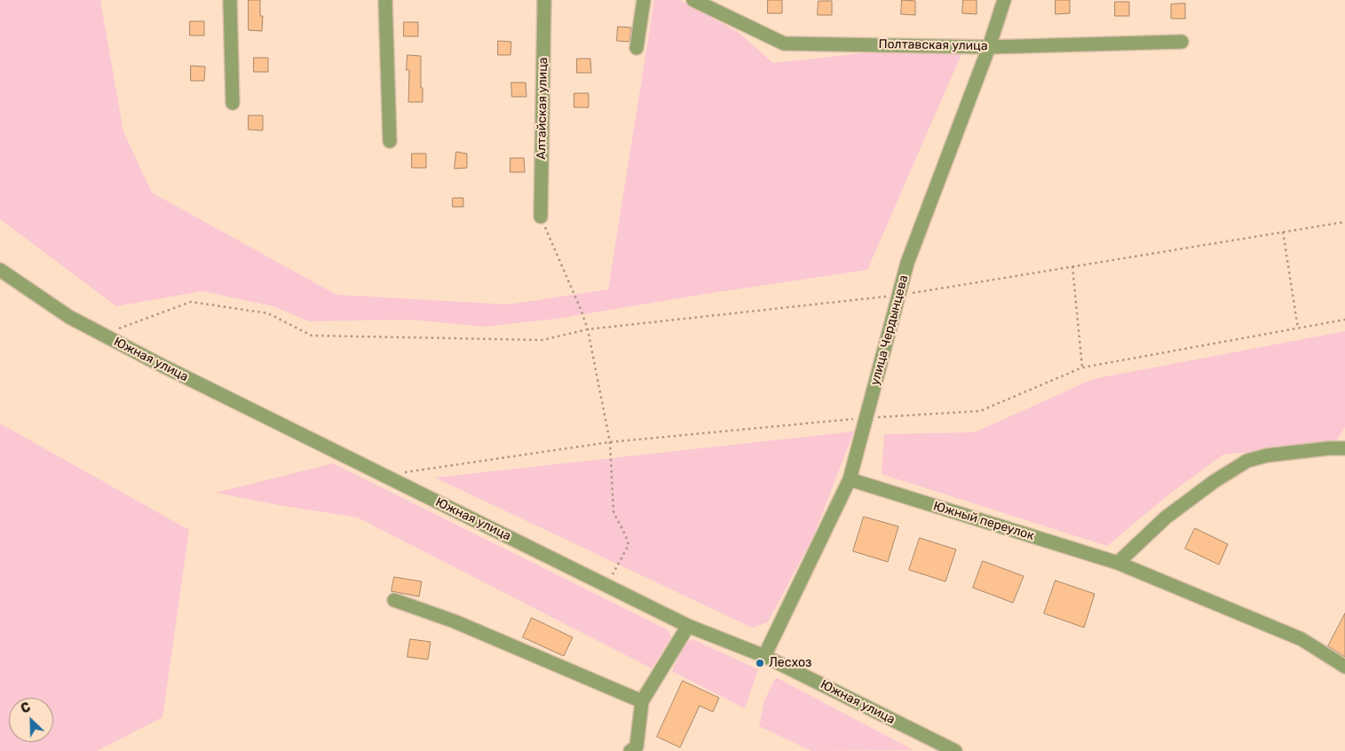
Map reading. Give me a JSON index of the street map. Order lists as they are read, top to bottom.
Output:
{
  "streets": {
    "street": [
      "Полтавская улица",
      "Алтайская улица",
      "улица Чердынцева",
      "Южная улица",
      "Южный переулок"
    ]
  },
  "crossings": [
    ["Полтавская улица", "улица Чердынцева"],
    ["улица Чердынцева", "Южная улица"],
    ["улица Чердынцева", "Южный переулок"]
  ],
  "places": ["Лесхоз"],
  "north": "top left"
}
